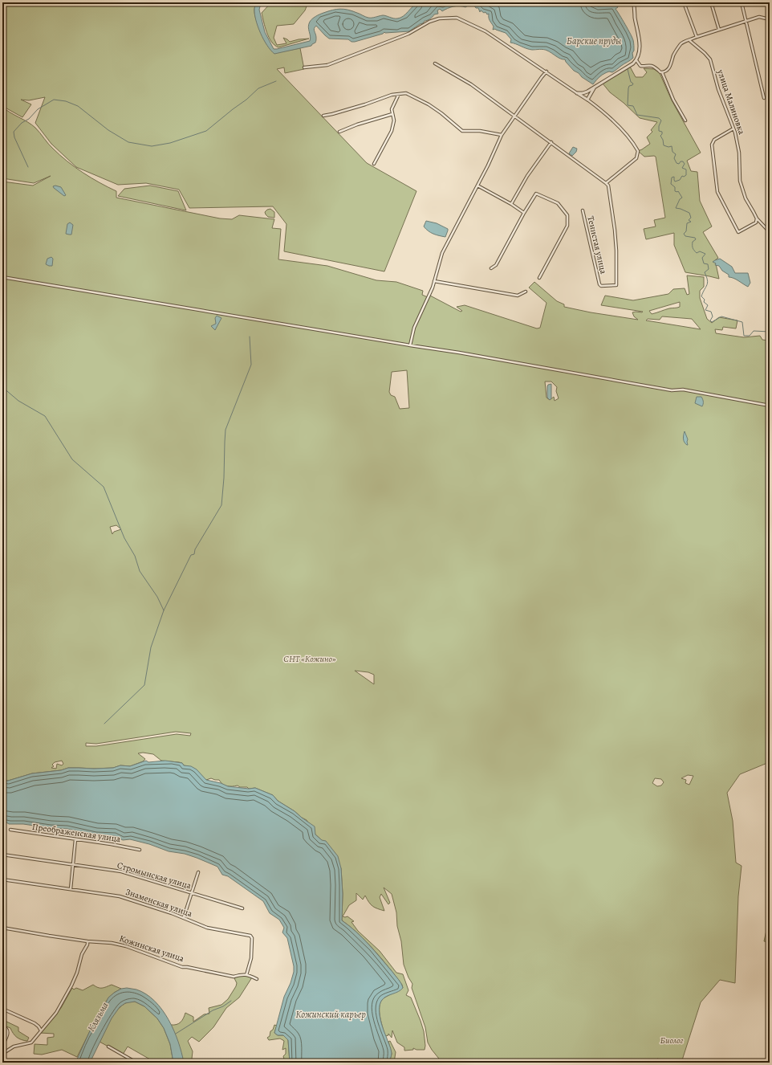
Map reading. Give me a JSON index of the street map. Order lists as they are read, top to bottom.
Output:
{
  "streets": {
    "street": [
      "улица Малиновка",
      "Тенистая улица",
      "Преображенская улица",
      "Стромынская улица",
      "Знаменская улица",
      "Кожинская улица"
    ]
  },
  "crossings": [
    ["Знаменская улица", "Кожинская улица"]
  ],
  "water": ["Барские пруды", "Кожинский карьер", "Клязьма"],
  "parks": ["СНТ «Кожино»", "Биолог"]
}
